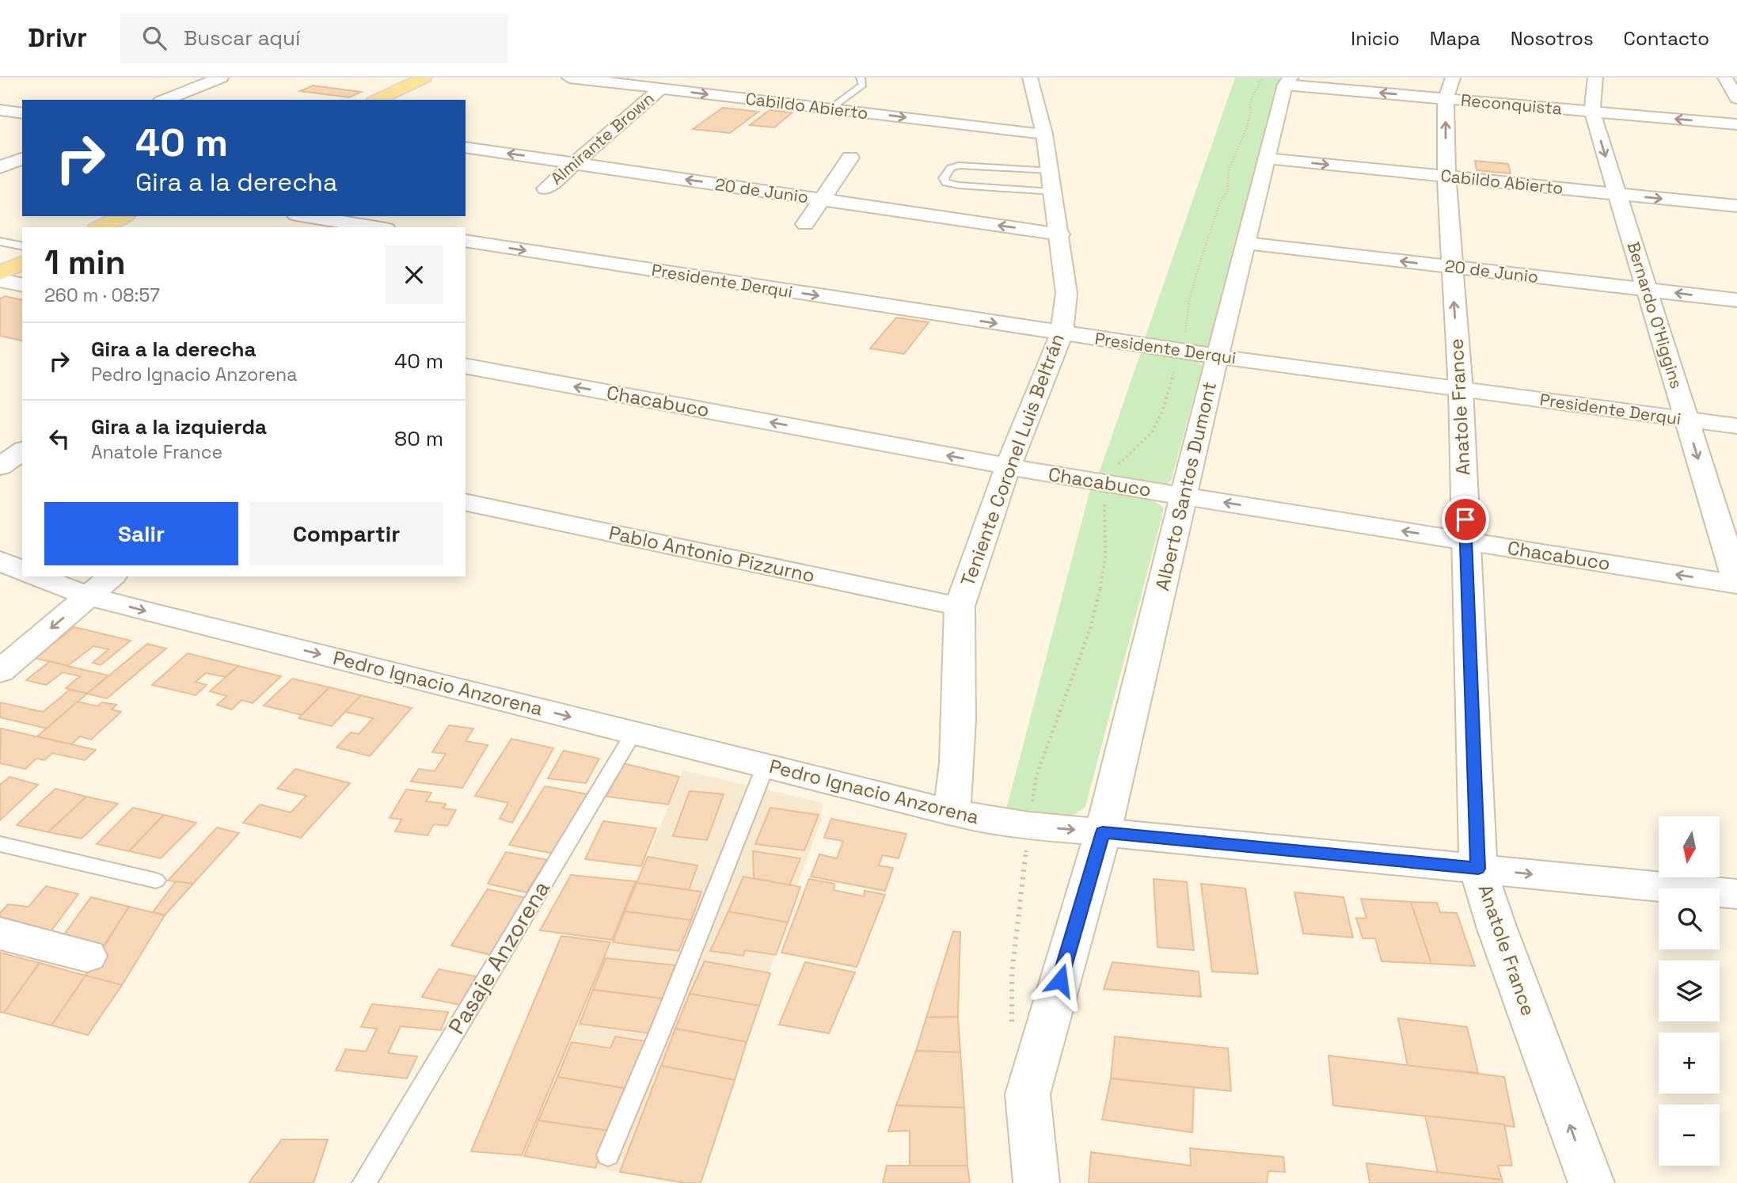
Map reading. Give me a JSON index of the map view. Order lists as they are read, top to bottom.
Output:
{
  "streets": {
    "street": [
      "Reconquista",
      "Cabildo Abierto",
      "Almirante Brown",
      "20 de Junio",
      "Presidente Derqui",
      "Bernardo O'Higgins",
      "Chacabuco",
      "Anatole France",
      "Teniente Coronel Luis Beltrán",
      "Alberto Santos Dumont",
      "Pablo Antonio Pizzurno",
      "Pedro Ignacio Anzorena"
    ],
    "lane": ["Pasaje Anzorena"]
  },
  "crossings": [
    ["Reconquista", "Bernardo O'Higgins"],
    ["Reconquista", "Anatole France"],
    ["Reconquista", "Alberto Santos Dumont"],
    ["Cabildo Abierto", "Almirante Brown"],
    ["Cabildo Abierto", "Bernardo O'Higgins"],
    ["Cabildo Abierto", "Anatole France"],
    ["Cabildo Abierto", "Teniente Coronel Luis Beltrán"],
    ["Cabildo Abierto", "Alberto Santos Dumont"],
    ["Almirante Brown", "20 de Junio"],
    ["20 de Junio", "Bernardo O'Higgins"],
    ["20 de Junio", "Anatole France"],
    ["20 de Junio", "Teniente Coronel Luis Beltrán"],
    ["20 de Junio", "Alberto Santos Dumont"],
    ["Presidente Derqui", "Bernardo O'Higgins"],
    ["Presidente Derqui", "Anatole France"],
    ["Presidente Derqui", "Teniente Coronel Luis Beltrán"],
    ["Presidente Derqui", "Alberto Santos Dumont"],
    ["Bernardo O'Higgins", "Chacabuco"],
    ["Chacabuco", "Anatole France"],
    ["Chacabuco", "Teniente Coronel Luis Beltrán"],
    ["Chacabuco", "Alberto Santos Dumont"],
    ["Anatole France", "Pedro Ignacio Anzorena"],
    ["Teniente Coronel Luis Beltrán", "Pablo Antonio Pizzurno"],
    ["Teniente Coronel Luis Beltrán", "Pedro Ignacio Anzorena"],
    ["Alberto Santos Dumont", "Pedro Ignacio Anzorena"],
    ["Pedro Ignacio Anzorena", "Pasaje Anzorena"]
  ],
  "one_way": [
    "Reconquista",
    "Cabildo Abierto",
    "20 de Junio",
    "Presidente Derqui",
    "Bernardo O'Higgins",
    "Chacabuco",
    "Anatole France",
    "Pedro Ignacio Anzorena"
  ],
  "north": "bottom",
  "page": {
    "header": "Drivr",
    "search": "Buscar aquí",
    "nav": [
      "Inicio",
      "Mapa",
      "Nosotros",
      "Contacto"
    ],
    "turn": ["40 m", "Gira a la derecha"],
    "heading": ["1 min", "260 m · 08:57"],
    "list": [
      {
        "name": "Gira a la derecha",
        "note": "Pedro Ignacio Anzorena",
        "value": "40 m"
      },
      {
        "name": "Gira a la izquierda",
        "note": "Anatole France",
        "value": "80 m"
      }
    ],
    "buttons": ["Salir", "Compartir"],
    "map_buttons": ["+", "−"]
  }
}
